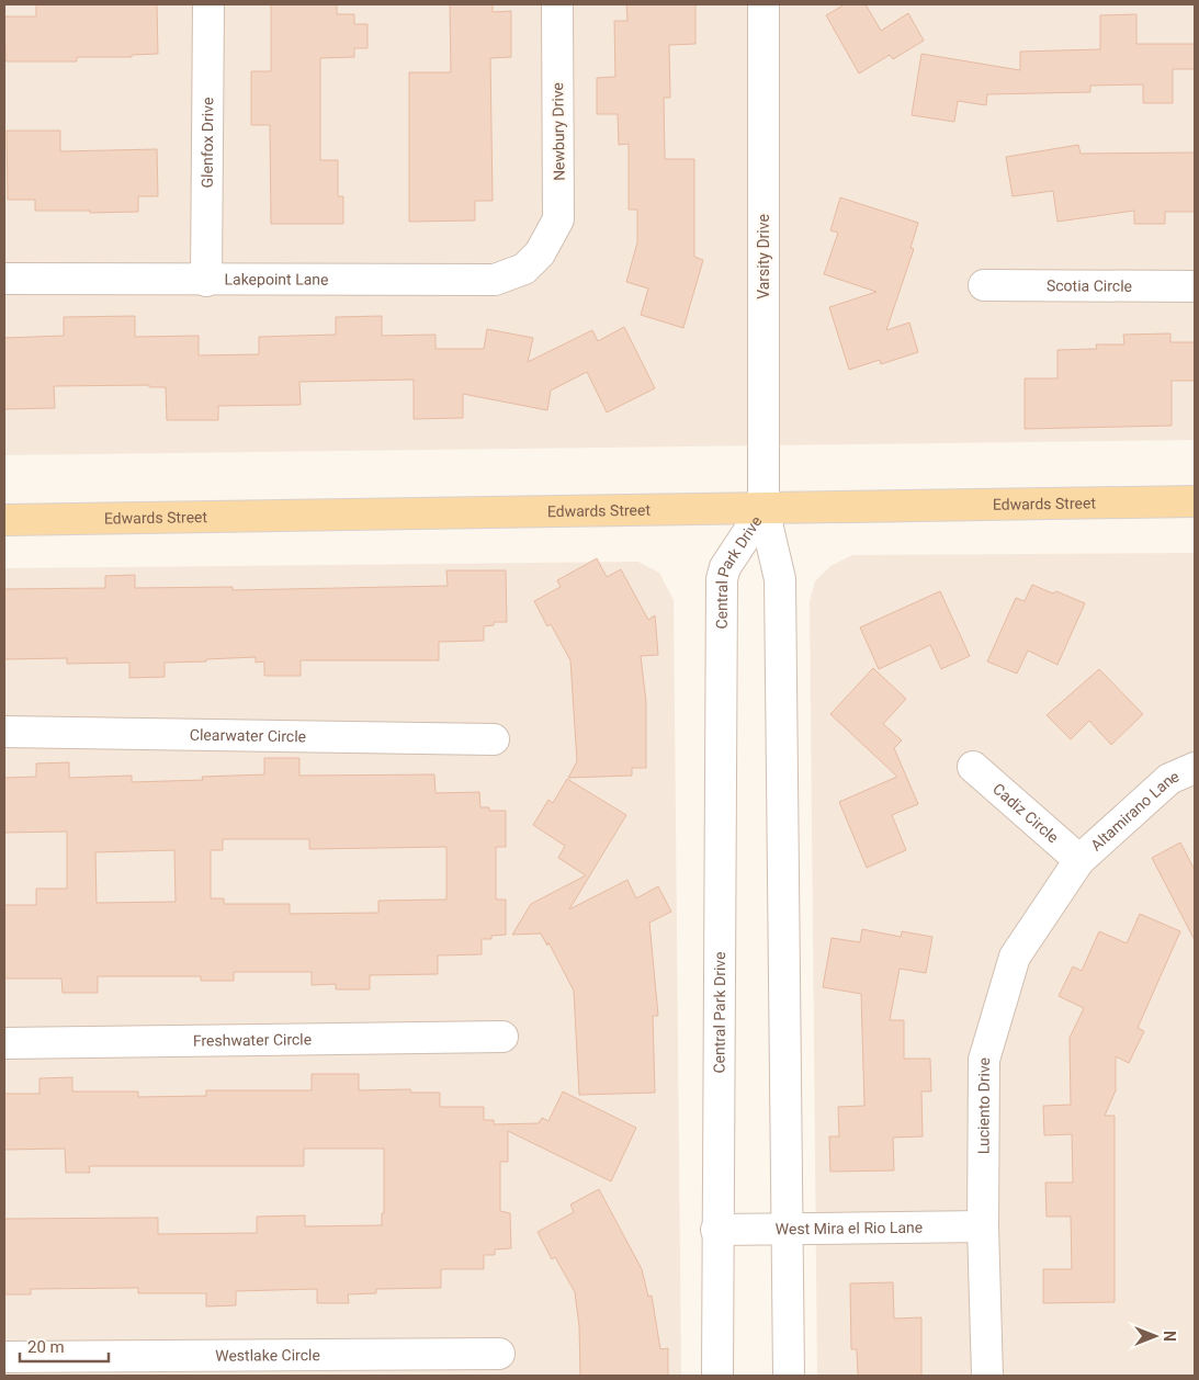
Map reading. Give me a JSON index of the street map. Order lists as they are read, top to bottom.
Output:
{
  "streets": {
    "main road": ["Edwards Street"],
    "street": [
      "Newbury Drive",
      "Glenfox Drive",
      "Varsity Drive",
      "Lakepoint Lane",
      "Scotia Circle",
      "Central Park Drive",
      "Clearwater Circle",
      "Cadiz Circle",
      "Altamirano Lane",
      "Freshwater Circle",
      "Luciento Drive",
      "West Mira el Rio Lane",
      "Westlake Circle"
    ]
  },
  "crossings": [
    ["Newbury Drive", "Lakepoint Lane"],
    ["Glenfox Drive", "Lakepoint Lane"],
    ["Varsity Drive", "Edwards Street"],
    ["Varsity Drive", "Central Park Drive"],
    ["Edwards Street", "Central Park Drive"],
    ["Central Park Drive", "West Mira el Rio Lane"],
    ["Cadiz Circle", "Altamirano Lane"],
    ["Cadiz Circle", "Luciento Drive"],
    ["Altamirano Lane", "Luciento Drive"],
    ["Luciento Drive", "West Mira el Rio Lane"]
  ],
  "scale_bar": "20 m",
  "north": "right"
}
